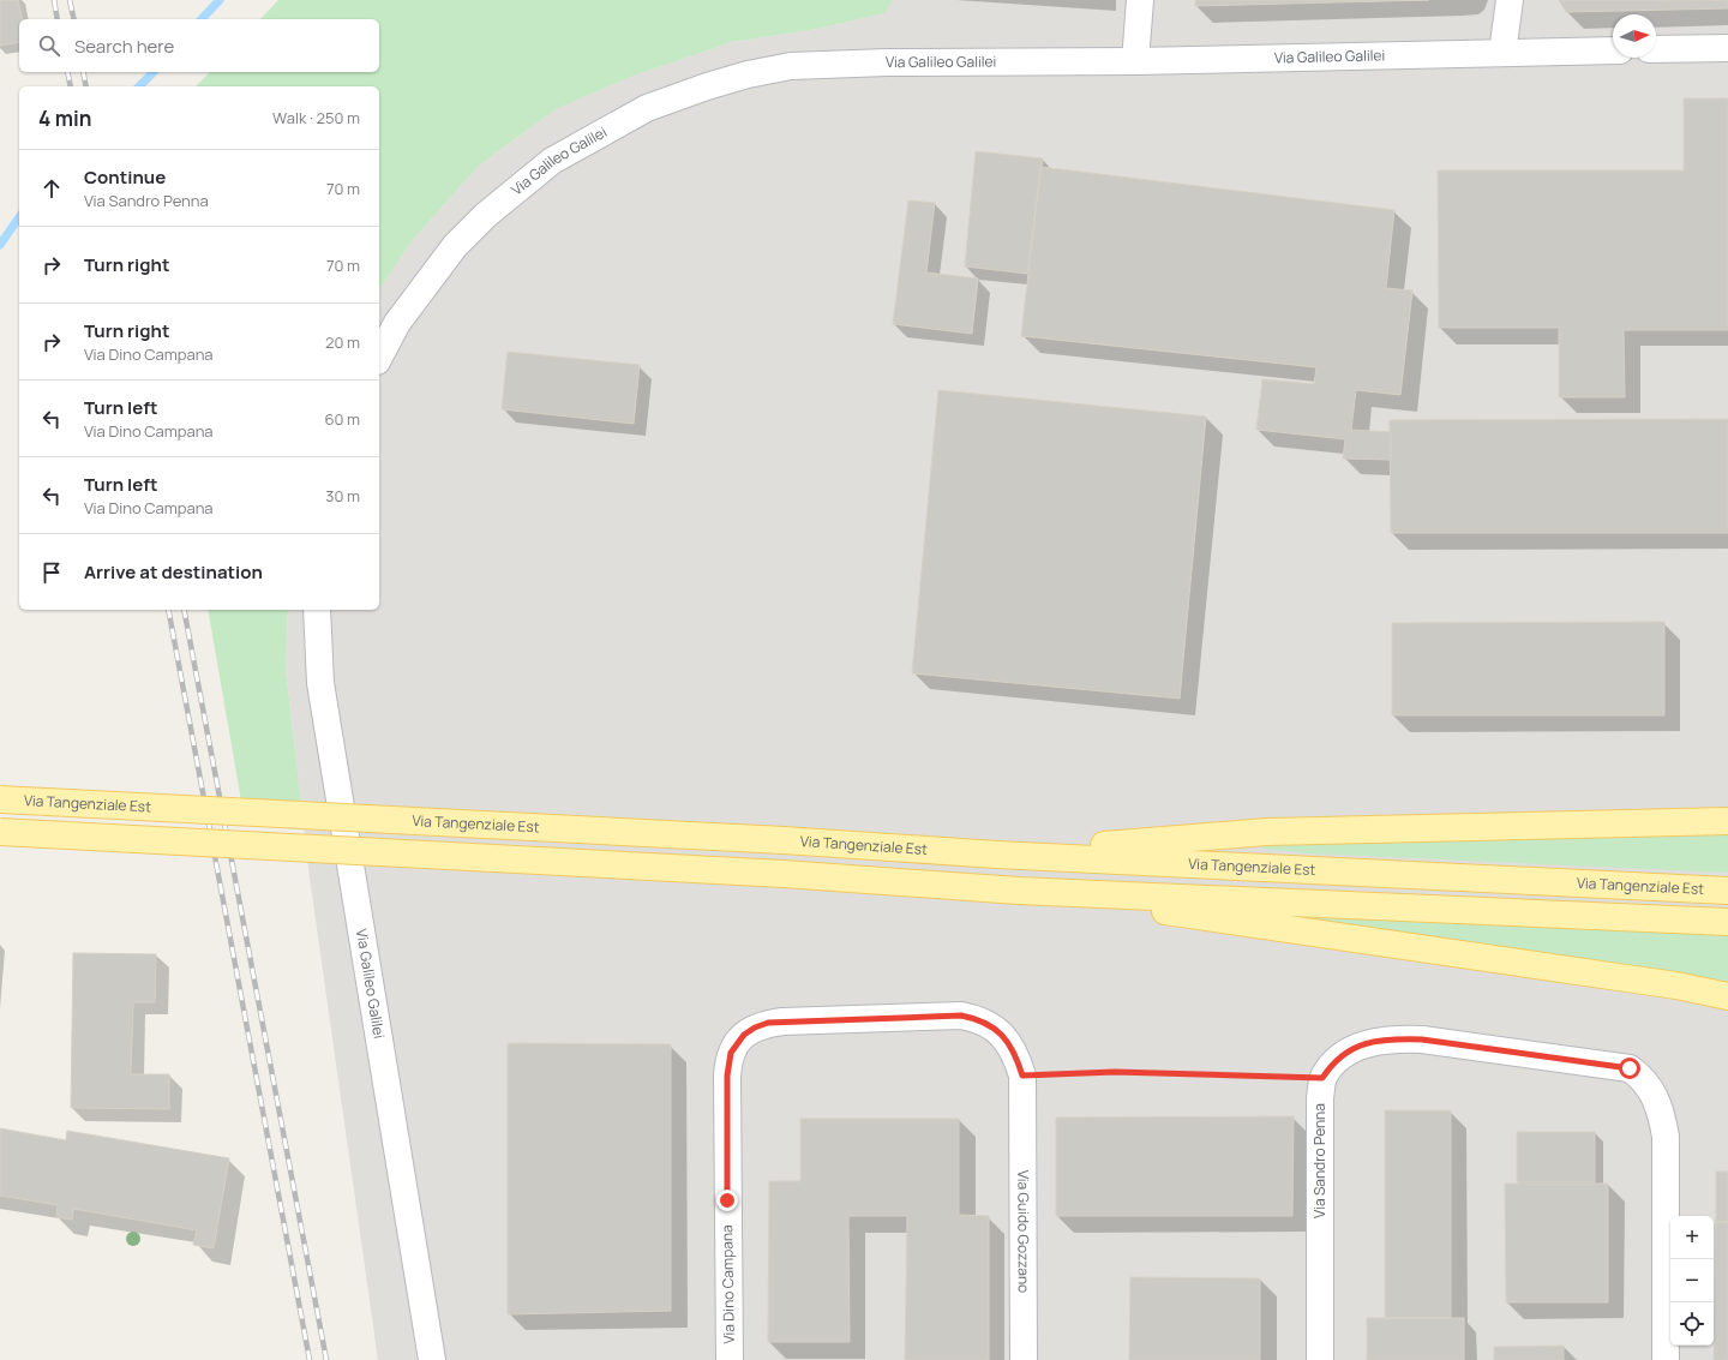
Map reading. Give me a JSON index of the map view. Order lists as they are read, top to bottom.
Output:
{
  "streets": {
    "main road": ["Via Tangenziale Est"],
    "street": [
      "Via Galileo Galilei",
      "Via Sandro Penna",
      "Via Guido Gozzano",
      "Via Dino Campana"
    ]
  },
  "crossings": [
    ["Via Guido Gozzano", "Via Dino Campana"]
  ],
  "north": "right",
  "page": {
    "search": "Search here",
    "heading": ["4 min", "Walk · 250 m"],
    "list": [
      ["Continue", "Via Sandro Penna", "70 m"],
      ["Turn right", "70 m"],
      ["Turn right", "Via Dino Campana", "20 m"],
      ["Turn left", "Via Dino Campana", "60 m"],
      ["Turn left", "Via Dino Campana", "30 m"],
      "Arrive at destination"
    ],
    "map_buttons": ["+", "−"]
  }
}
